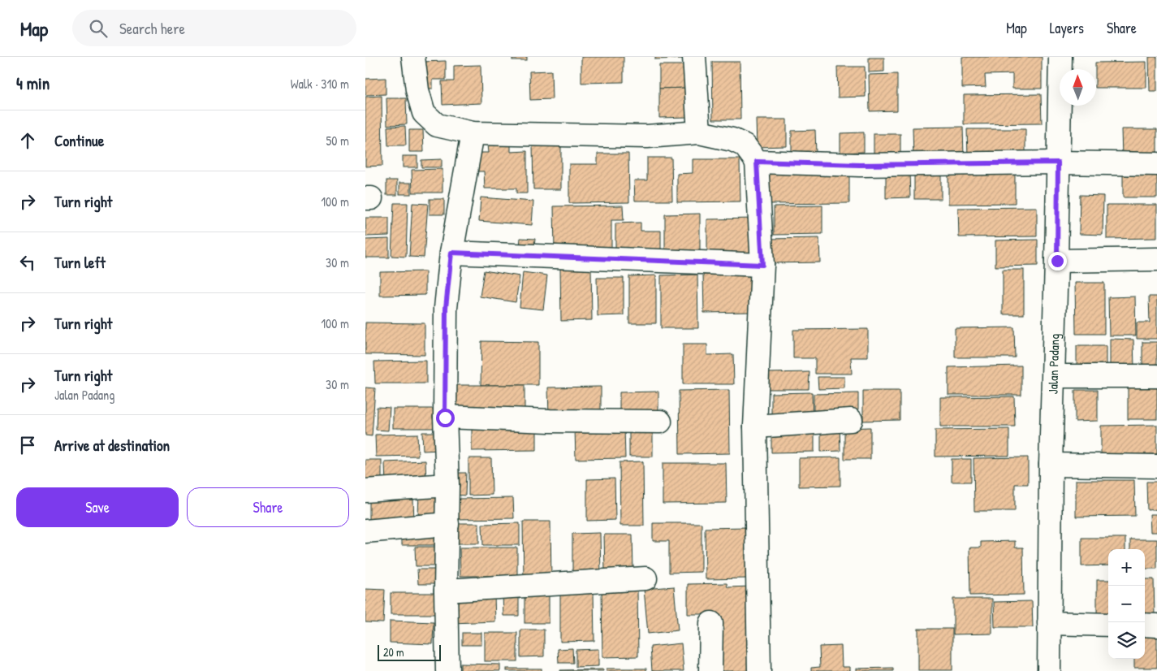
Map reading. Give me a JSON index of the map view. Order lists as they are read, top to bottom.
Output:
{
  "streets": {
    "street": ["Jalan Padang"]
  },
  "scale_bar": "20 m",
  "north": "top",
  "page": {
    "header": "Map",
    "search": "Search here",
    "nav": ["Map", "Layers", "Share"],
    "heading": ["4 min", "Walk · 310 m"],
    "list": [
      ["Continue", "50 m"],
      ["Turn right", "100 m"],
      ["Turn left", "30 m"],
      ["Turn right", "100 m"],
      ["Turn right", "Jalan Padang", "30 m"],
      "Arrive at destination"
    ],
    "buttons": ["Save", "Share"],
    "map_buttons": ["+", "−"],
    "scale": "20 m"
  }
}
